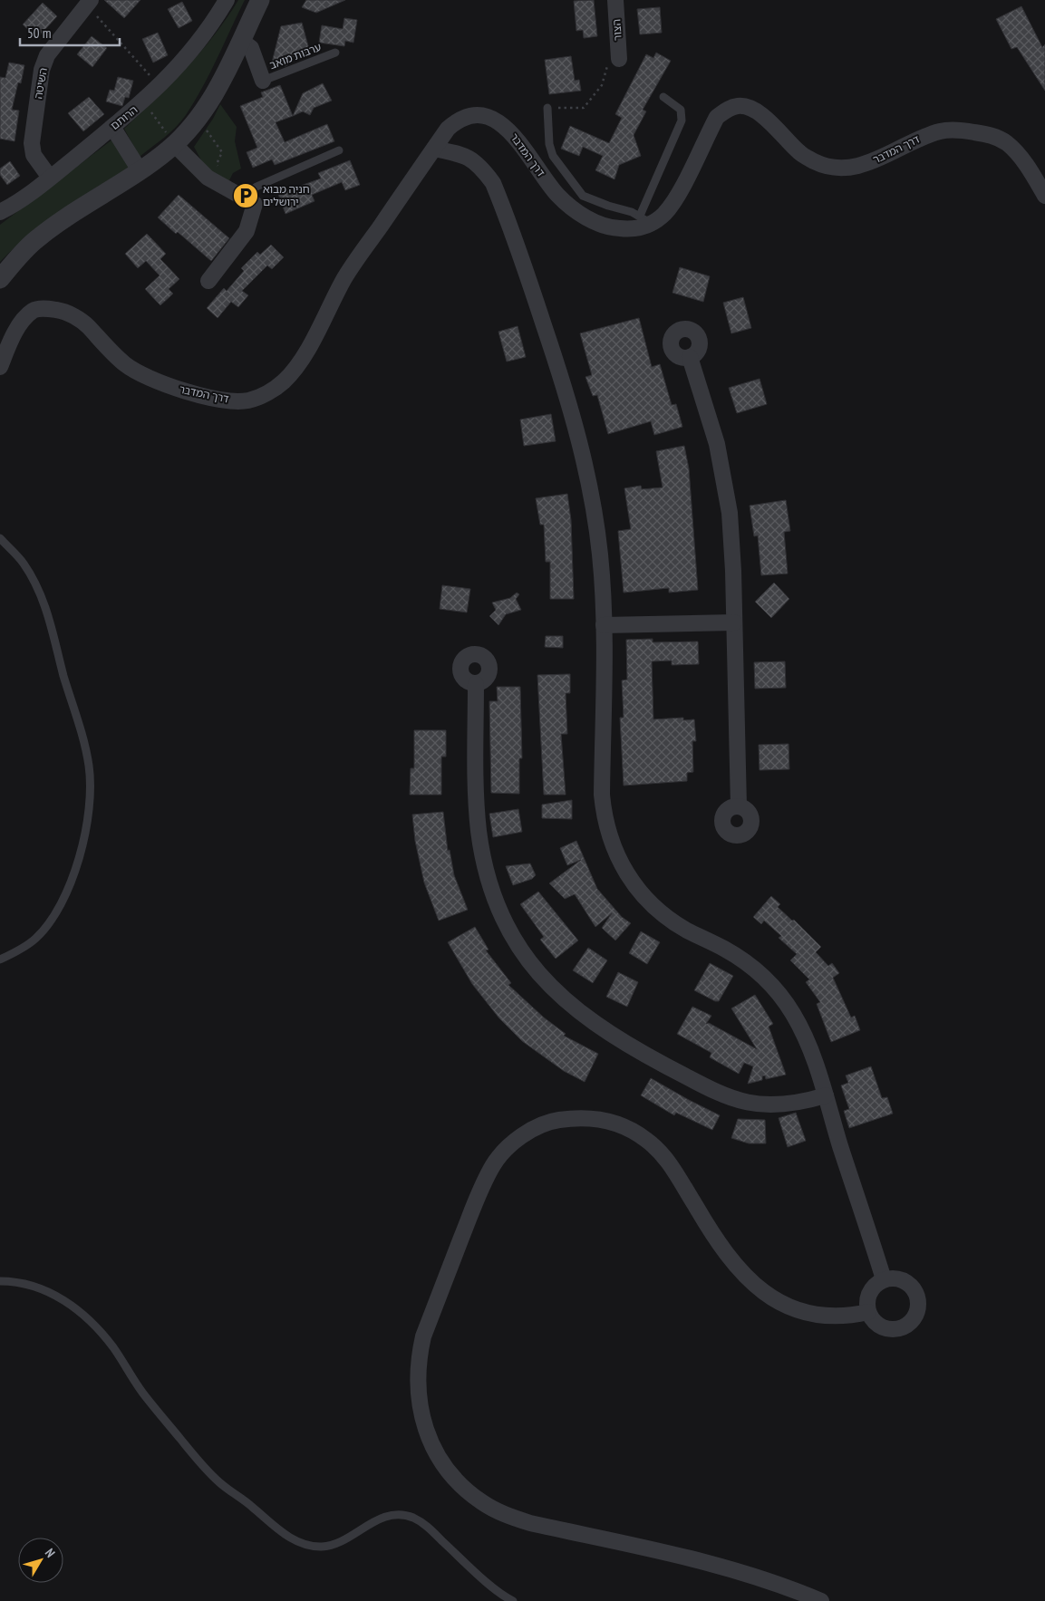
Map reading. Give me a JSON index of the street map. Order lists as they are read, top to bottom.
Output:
{
  "streets": {
    "street": [
      "הצור",
      "השיטה",
      "הרותם",
      "דרך המדבר"
    ],
    "lane": ["ערבות מואב"]
  },
  "crossings": [
    ["השיטה", "הרותם"]
  ],
  "places": {
    "parking": ["חניה מבוא ירושלים"]
  },
  "scale_bar": "50 m",
  "north": "top right"
}
